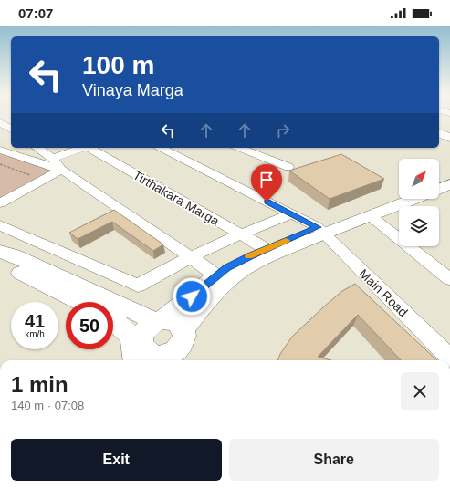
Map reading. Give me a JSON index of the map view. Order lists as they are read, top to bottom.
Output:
{
  "streets": {
    "street": ["Tirthakara Marga", "Main Road"]
  },
  "north": "top right",
  "page": {
    "status": "07:07",
    "turn": ["100 m", "Vinaya Marga"],
    "speed": "41 km/h",
    "limit": "50",
    "heading": ["1 min", "140 m · 07:08"],
    "buttons": ["Exit", "Share"]
  }
}
